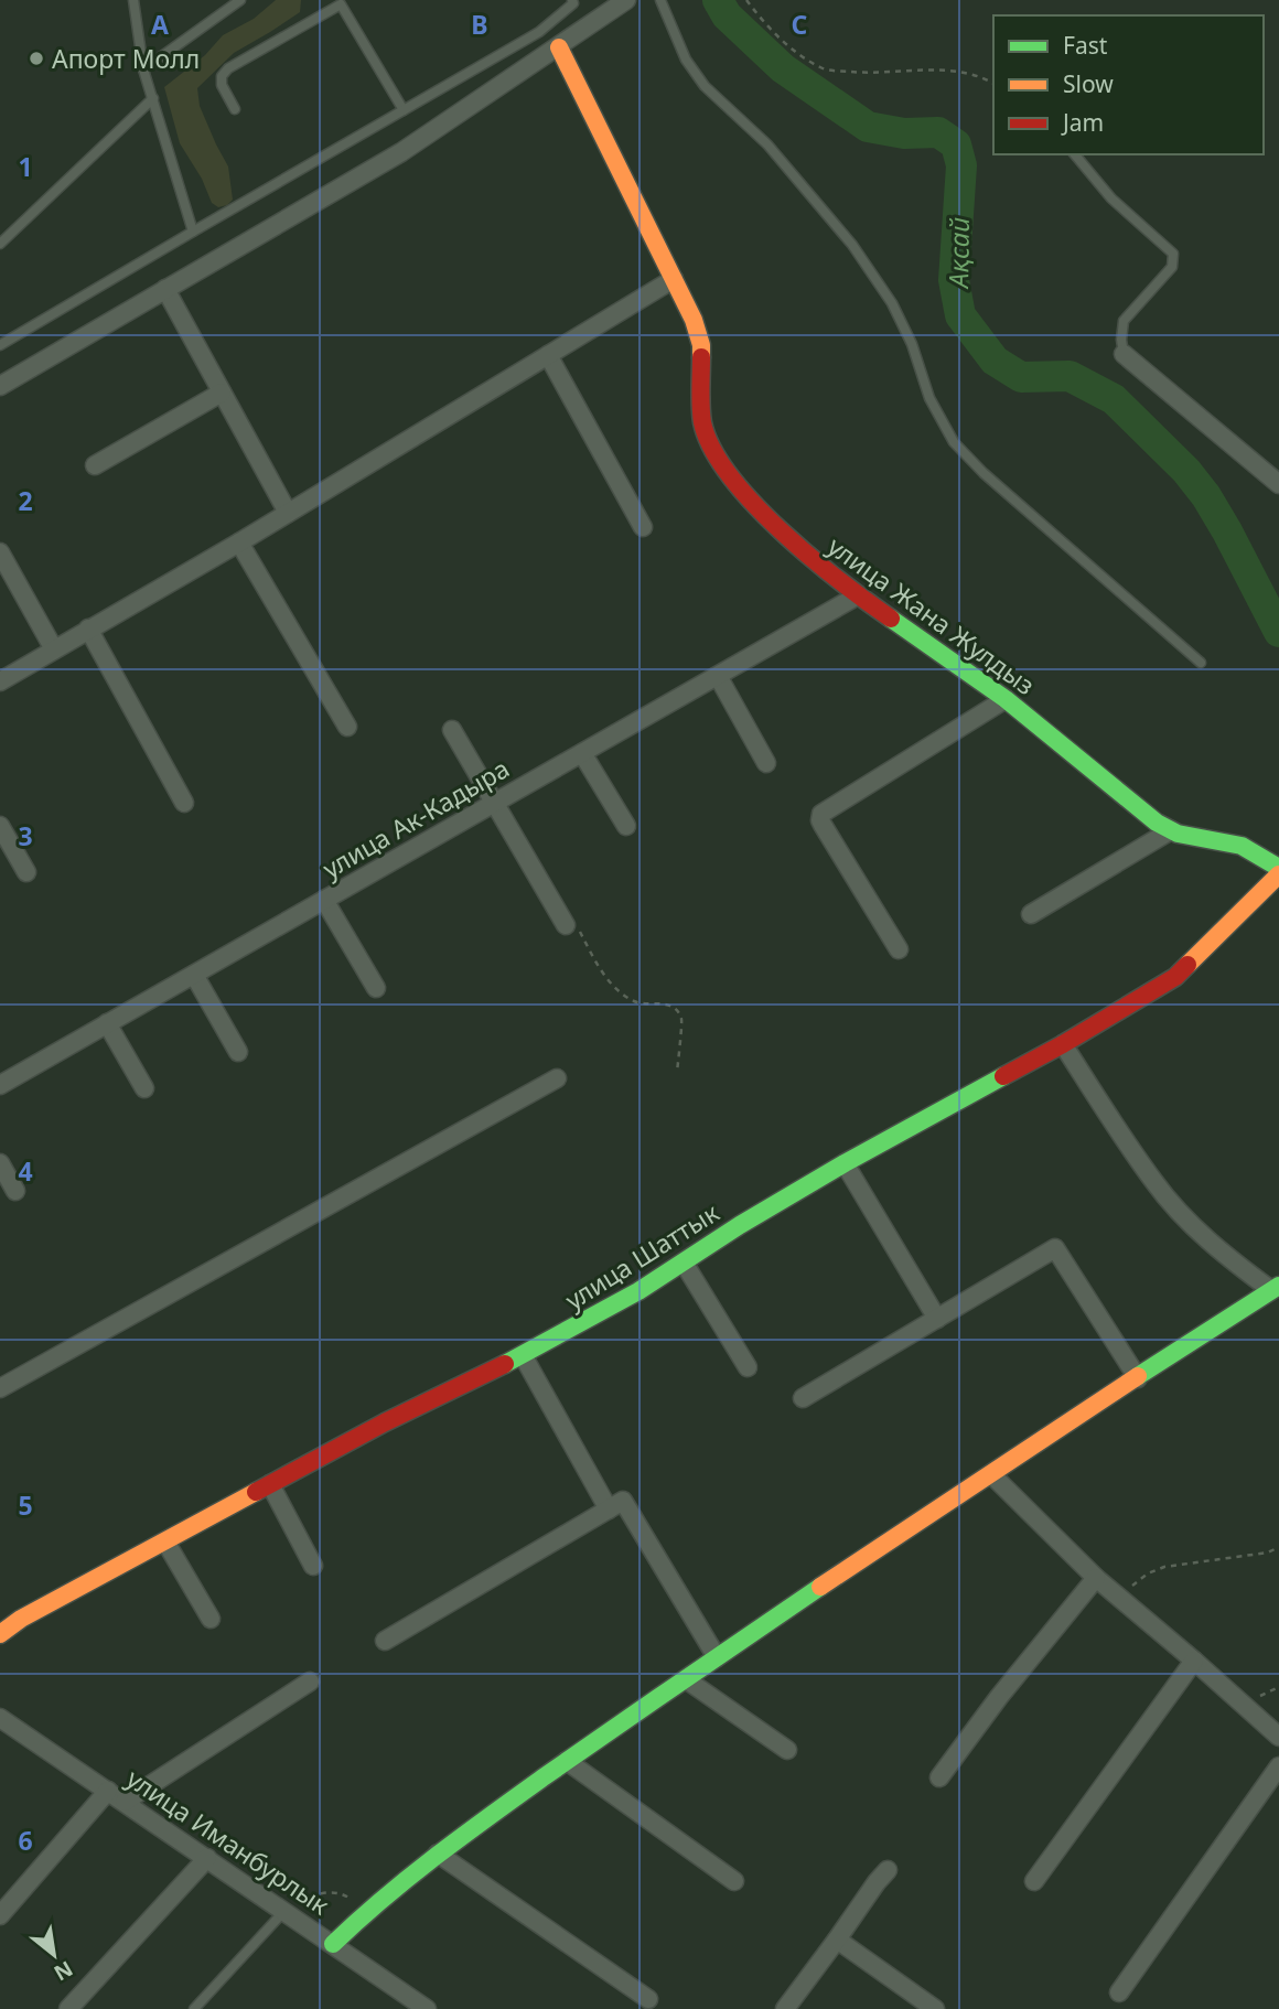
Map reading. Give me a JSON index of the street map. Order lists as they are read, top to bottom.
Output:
{
  "streets": {
    "street": [
      "улица Жана Жулдыз",
      "улица Ак-Кадыра",
      "улица Шаттык",
      "улица Иманбурлык"
    ]
  },
  "crossings": [
    ["улица Жана Жулдыз", "улица Ак-Кадыра"]
  ],
  "water": ["Ақсай"],
  "places": ["Апорт Молл"],
  "legend": ["Fast", "Slow", "Jam"],
  "north": "bottom right",
  "grid": {
    "columns": ["A", "B", "C"],
    "rows": [
      "1",
      "2",
      "3",
      "4",
      "5",
      "6"
    ]
  }
}
